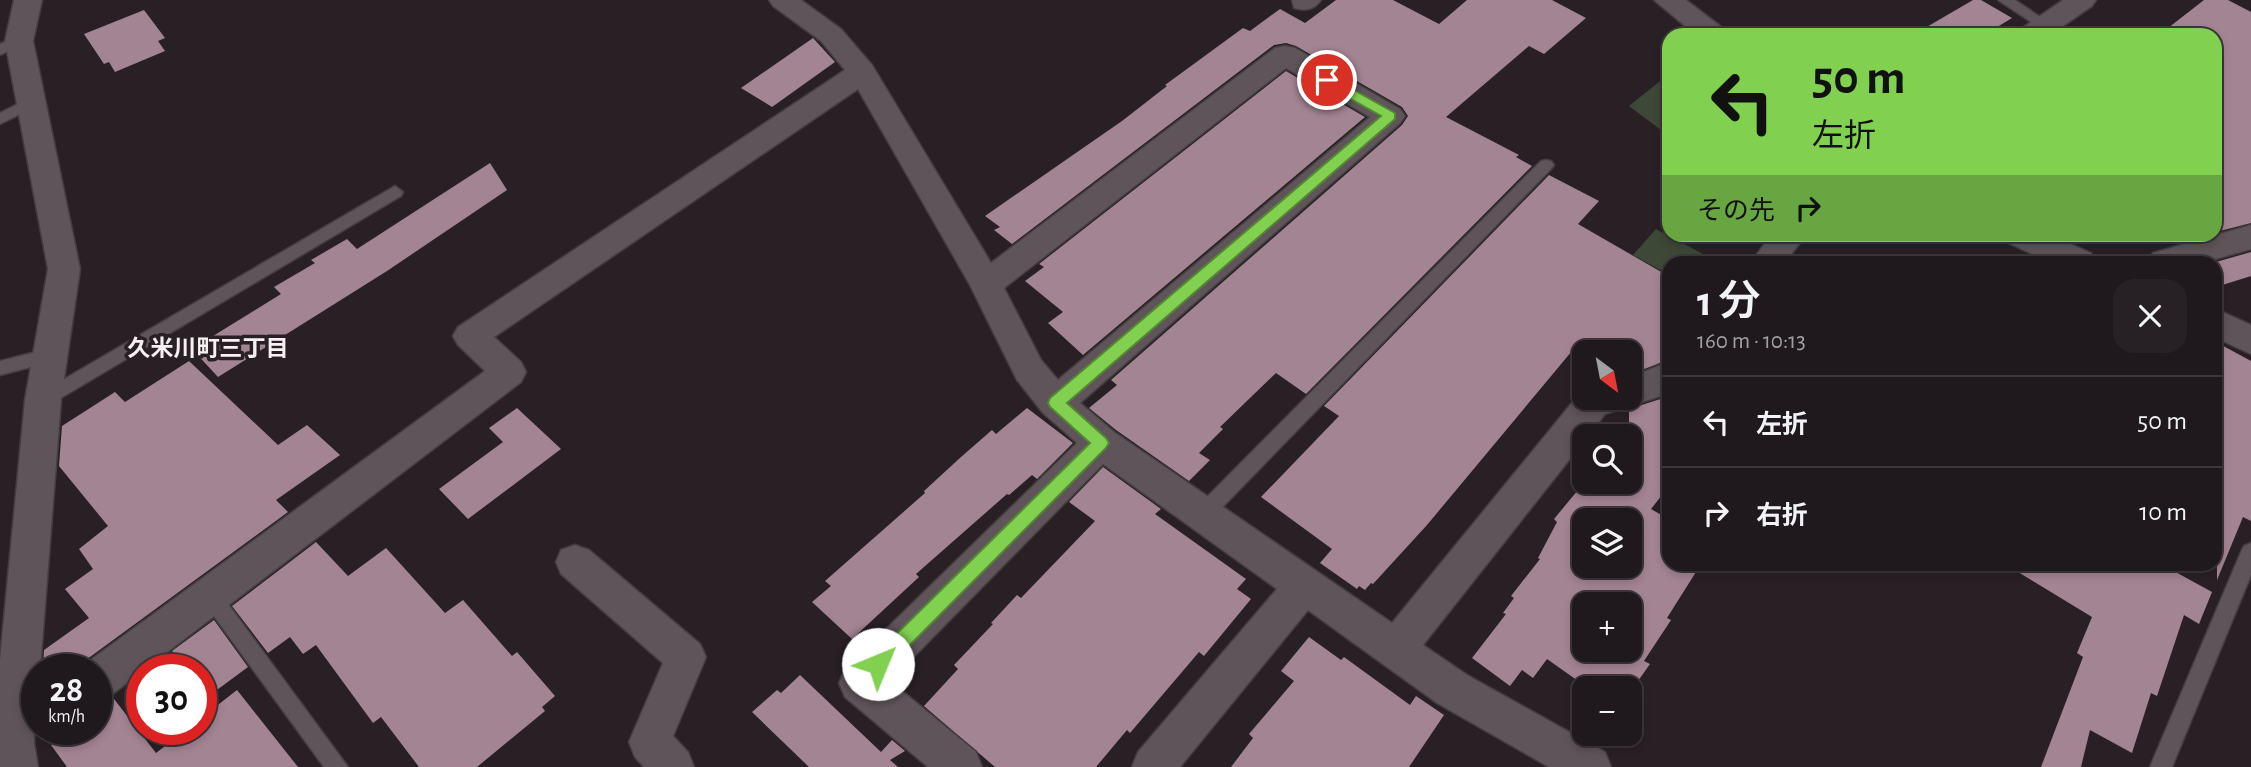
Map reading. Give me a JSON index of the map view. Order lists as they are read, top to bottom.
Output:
{
  "districts": ["久米川町三丁目"],
  "north": "bottom right",
  "page": {
    "turn": ["50 m", "左折"],
    "then": "その先",
    "heading": ["1 分", "160 m · 10:13"],
    "map_buttons": ["+", "−"],
    "list": [
      {
        "name": "左折",
        "value": "50 m"
      },
      {
        "name": "右折",
        "value": "10 m"
      }
    ],
    "speed": "28 km/h",
    "limit": "30"
  }
}
